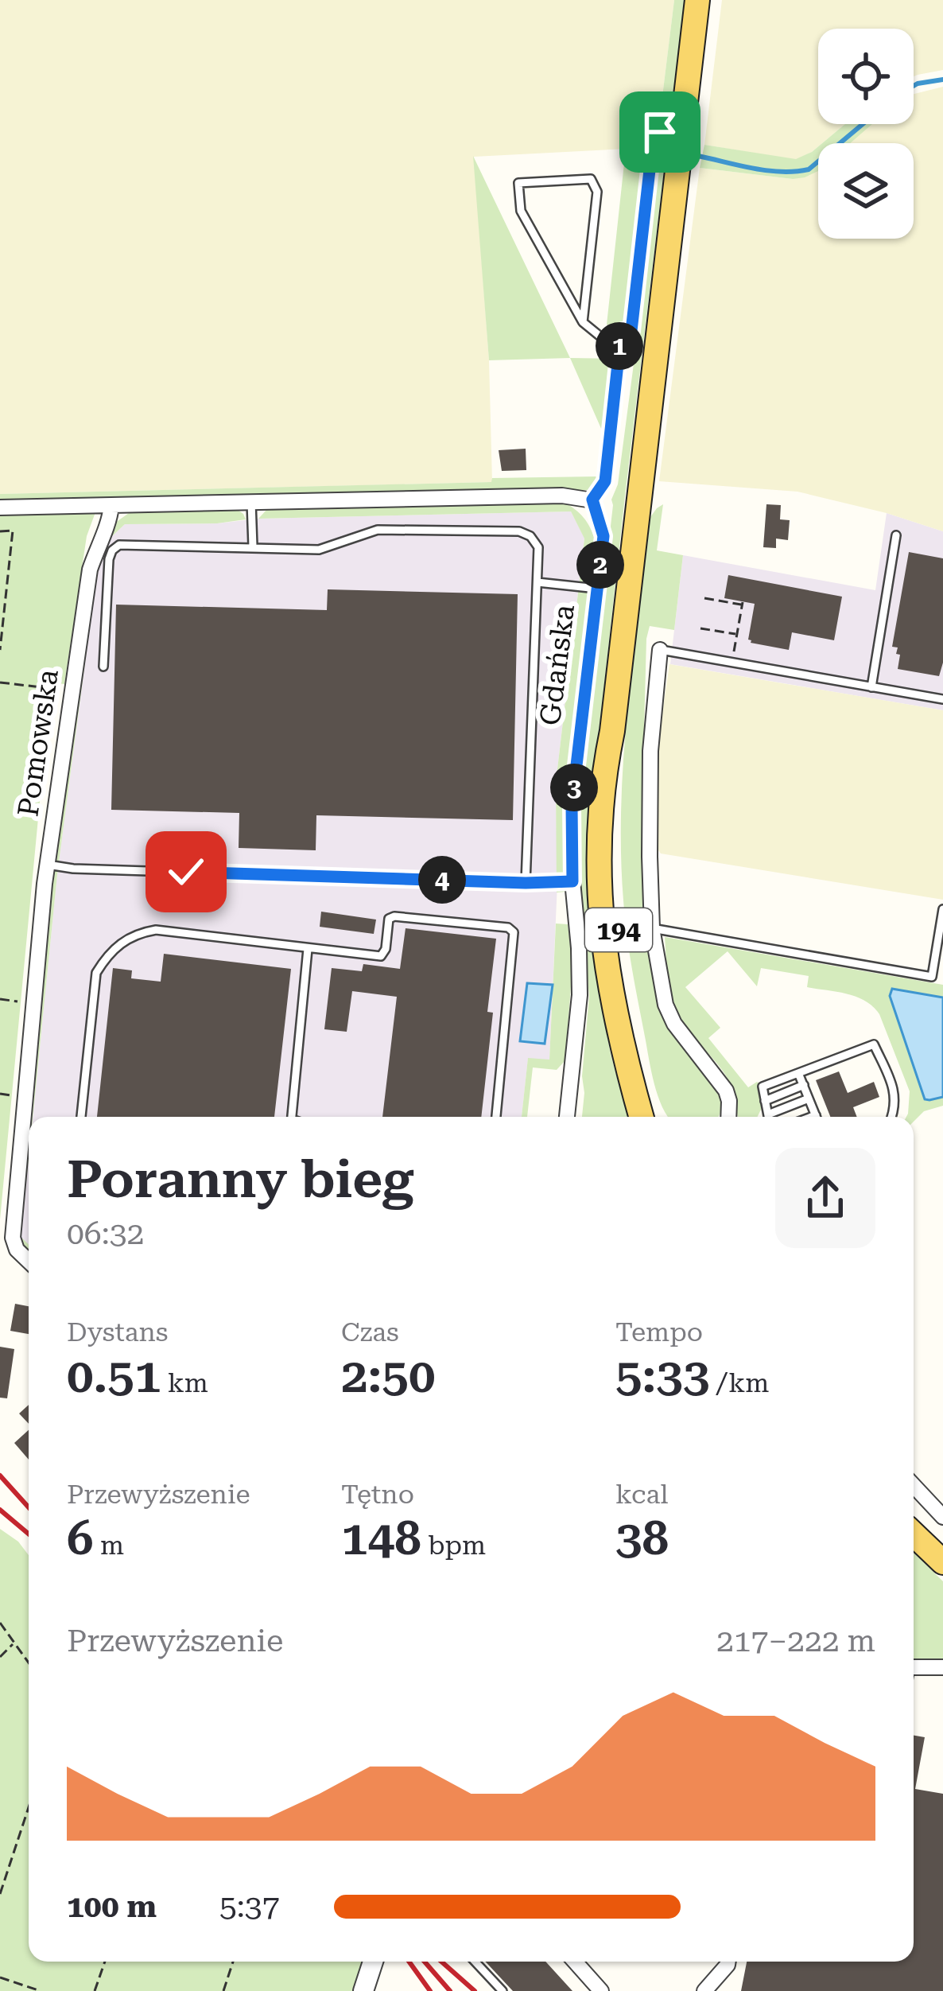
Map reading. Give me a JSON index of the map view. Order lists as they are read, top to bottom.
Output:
{
  "streets": {
    "main road": ["194"],
    "street": ["Gdańska", "Pomowska"]
  },
  "page": {
    "pins": [
      "1",
      "2",
      "3",
      "4"
    ],
    "heading": ["Poranny bieg", "06:32"],
    "stats": [
      ["Dystans", "0.51 km"],
      ["Czas", "2:50"],
      ["Tempo", "5:33 /km"],
      ["Przewyższenie", "6 m"],
      ["Tętno", "148 bpm"],
      ["kcal", "38"]
    ],
    "chart": ["Przewyższenie", "217–222 m"],
    "list": [
      {
        "name": "100 m",
        "note": "5:37"
      }
    ]
  }
}
